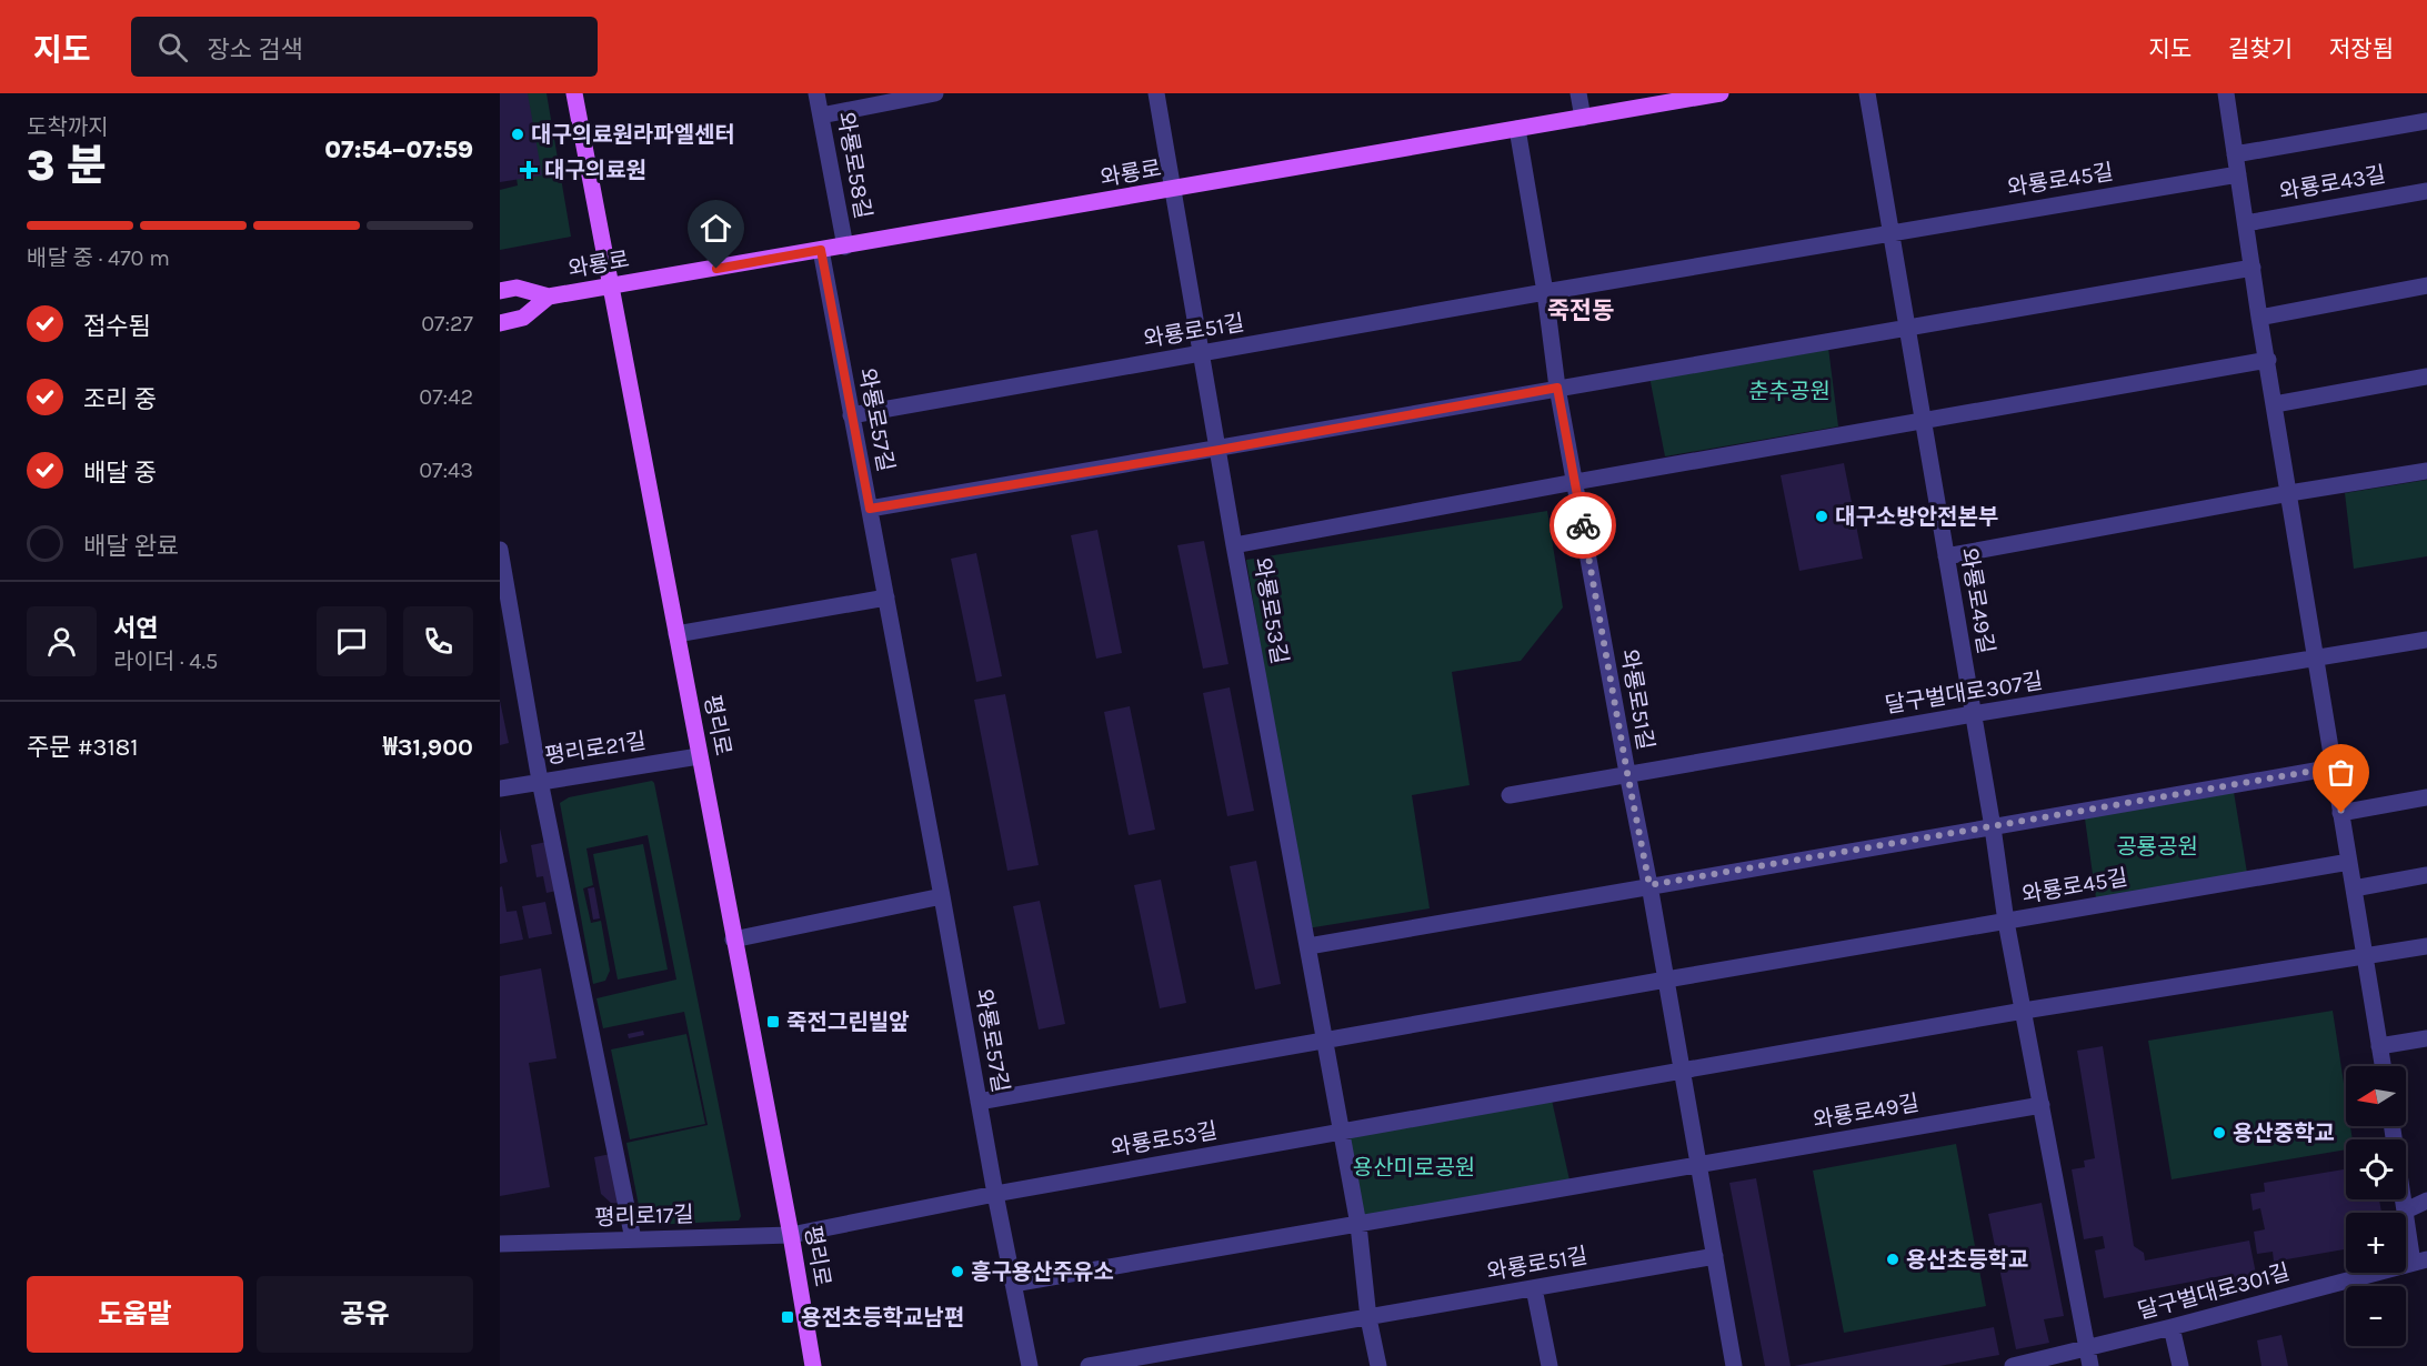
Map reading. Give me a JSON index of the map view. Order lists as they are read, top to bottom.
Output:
{
  "streets": {
    "main road": ["와룡로", "평리로"],
    "street": [
      "와룡로58길",
      "와룡로45길",
      "와룡로43길",
      "와룡로51길",
      "와룡로57길",
      "와룡로49길",
      "와룡로53길",
      "달구벌대로307길",
      "평리로21길",
      "평리로17길",
      "달구벌대로301길"
    ]
  },
  "crossings": [
    ["와룡로58길", "와룡로"],
    ["와룡로", "와룡로51길"],
    ["와룡로", "와룡로57길"],
    ["와룡로", "와룡로53길"],
    ["와룡로", "평리로"],
    ["와룡로45길", "와룡로49길"],
    ["와룡로51길", "와룡로57길"],
    ["와룡로51길", "와룡로49길"],
    ["와룡로51길", "와룡로53길"],
    ["와룡로51길", "달구벌대로307길"],
    ["와룡로57길", "와룡로53길"],
    ["와룡로49길", "달구벌대로307길"],
    ["와룡로49길", "달구벌대로301길"],
    ["평리로", "평리로21길"],
    ["평리로", "평리로17길"]
  ],
  "districts": ["죽전동"],
  "parks": ["춘추공원", "공룡공원", "용산미로공원"],
  "places": {
    "other": [
      "대구의료원라파엘센터",
      "대구소방안전본부",
      "용산중학교",
      "용산초등학교",
      "흥구용산주유소"
    ],
    "health": ["대구의료원"],
    "transit": ["죽전그린빌앞", "용전초등학교남편"]
  },
  "north": "left",
  "page": {
    "header": "지도",
    "search": "장소 검색",
    "nav": ["지도", "길찾기", "저장됨"],
    "heading": ["3 분", "도착까지", "07:54–07:59"],
    "panel": [
      "서연",
      "라이더 · 4.5",
      "주문 #3181",
      "₩31,900"
    ],
    "bar": "배달 중 · 470 m",
    "list": [
      ["접수됨", "07:27"],
      ["조리 중", "07:42"],
      ["배달 중", "07:43"],
      "배달 완료"
    ],
    "map_buttons": ["+", "−"],
    "buttons": ["도움말", "공유"]
  }
}
